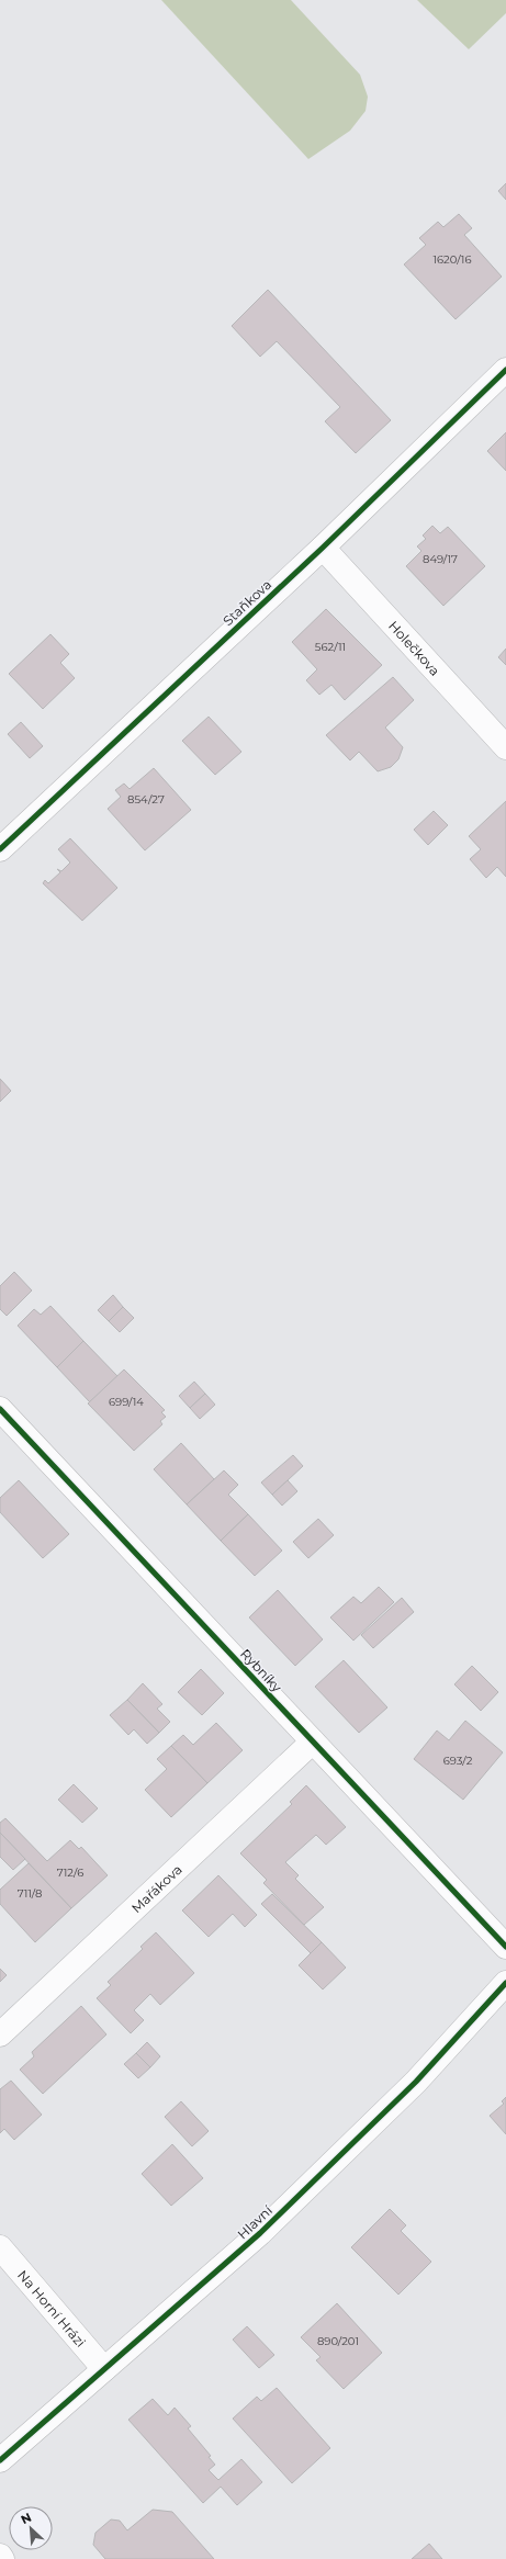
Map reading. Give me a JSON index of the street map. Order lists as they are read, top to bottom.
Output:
{
  "streets": {
    "street": [
      "Staňkova",
      "Holečkova",
      "Rybníky",
      "Mařákova",
      "Hlavní",
      "Na Horní Hrázi"
    ]
  },
  "crossings": [
    ["Staňkova", "Holečkova"],
    ["Rybníky", "Mařákova"],
    ["Hlavní", "Na Horní Hrázi"]
  ],
  "house_numbers": [
    "1620/16",
    "849/17",
    "562/11",
    "854/27",
    "699/14",
    "693/2",
    "712/6",
    "711/8",
    "890/201"
  ],
  "north": "top left"
}
